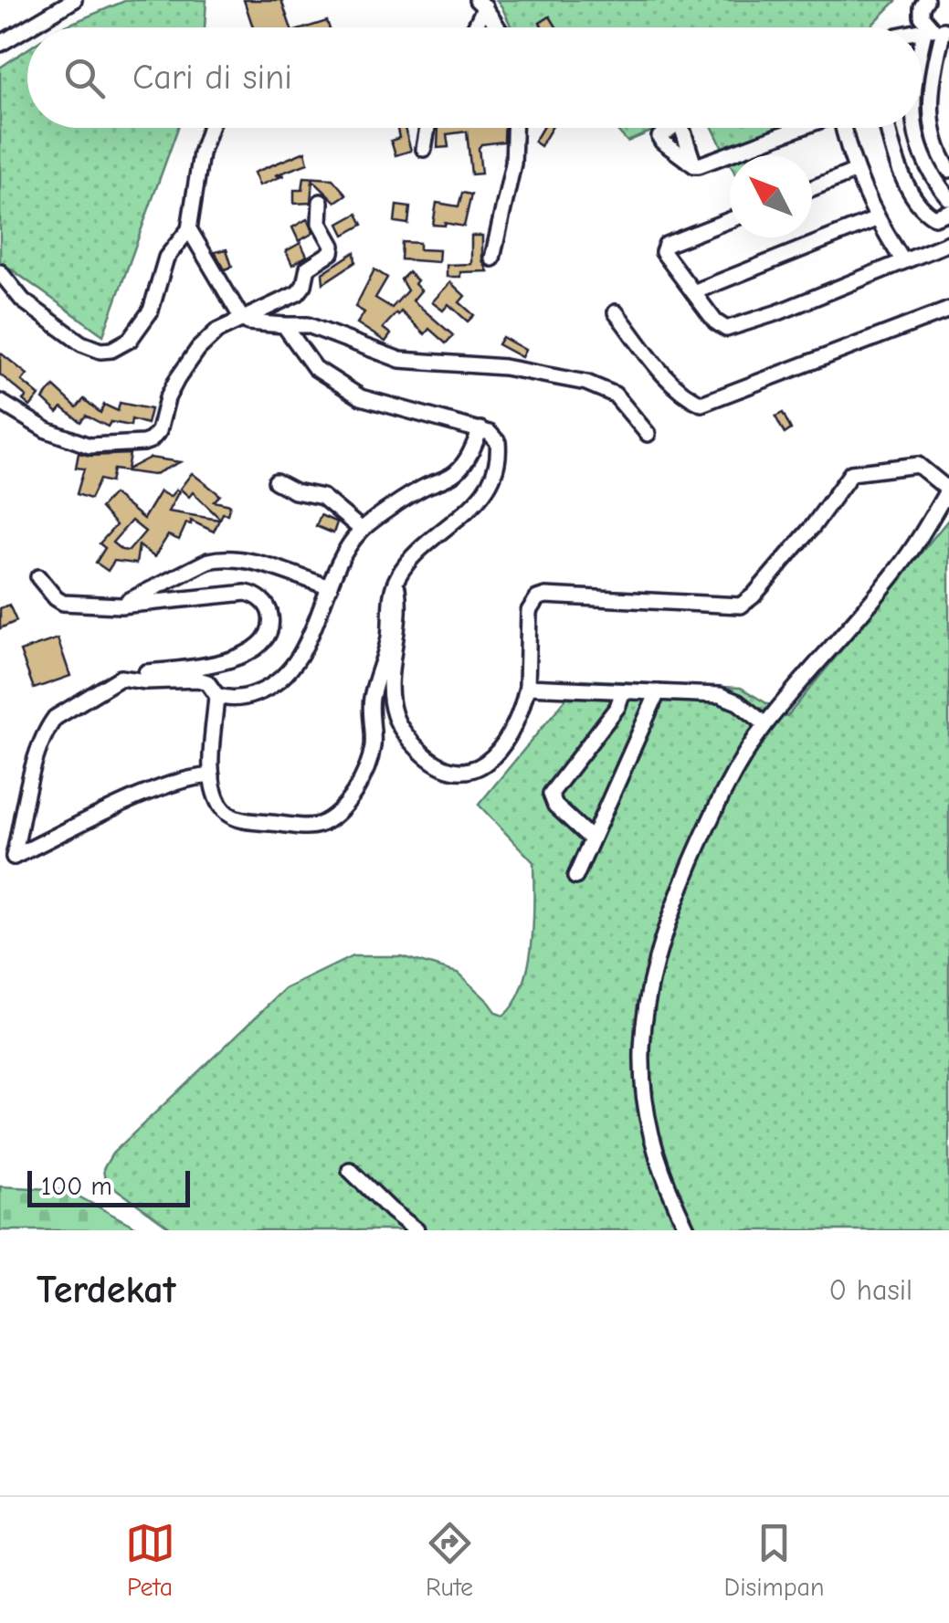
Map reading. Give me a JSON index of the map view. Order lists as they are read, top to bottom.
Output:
{
  "scale_bar": "100 m",
  "north": "top left",
  "page": {
    "search": "Cari di sini",
    "scale": "100 m",
    "heading": ["Terdekat", "0 hasil"],
    "nav": ["Peta", "Rute", "Disimpan"]
  }
}
